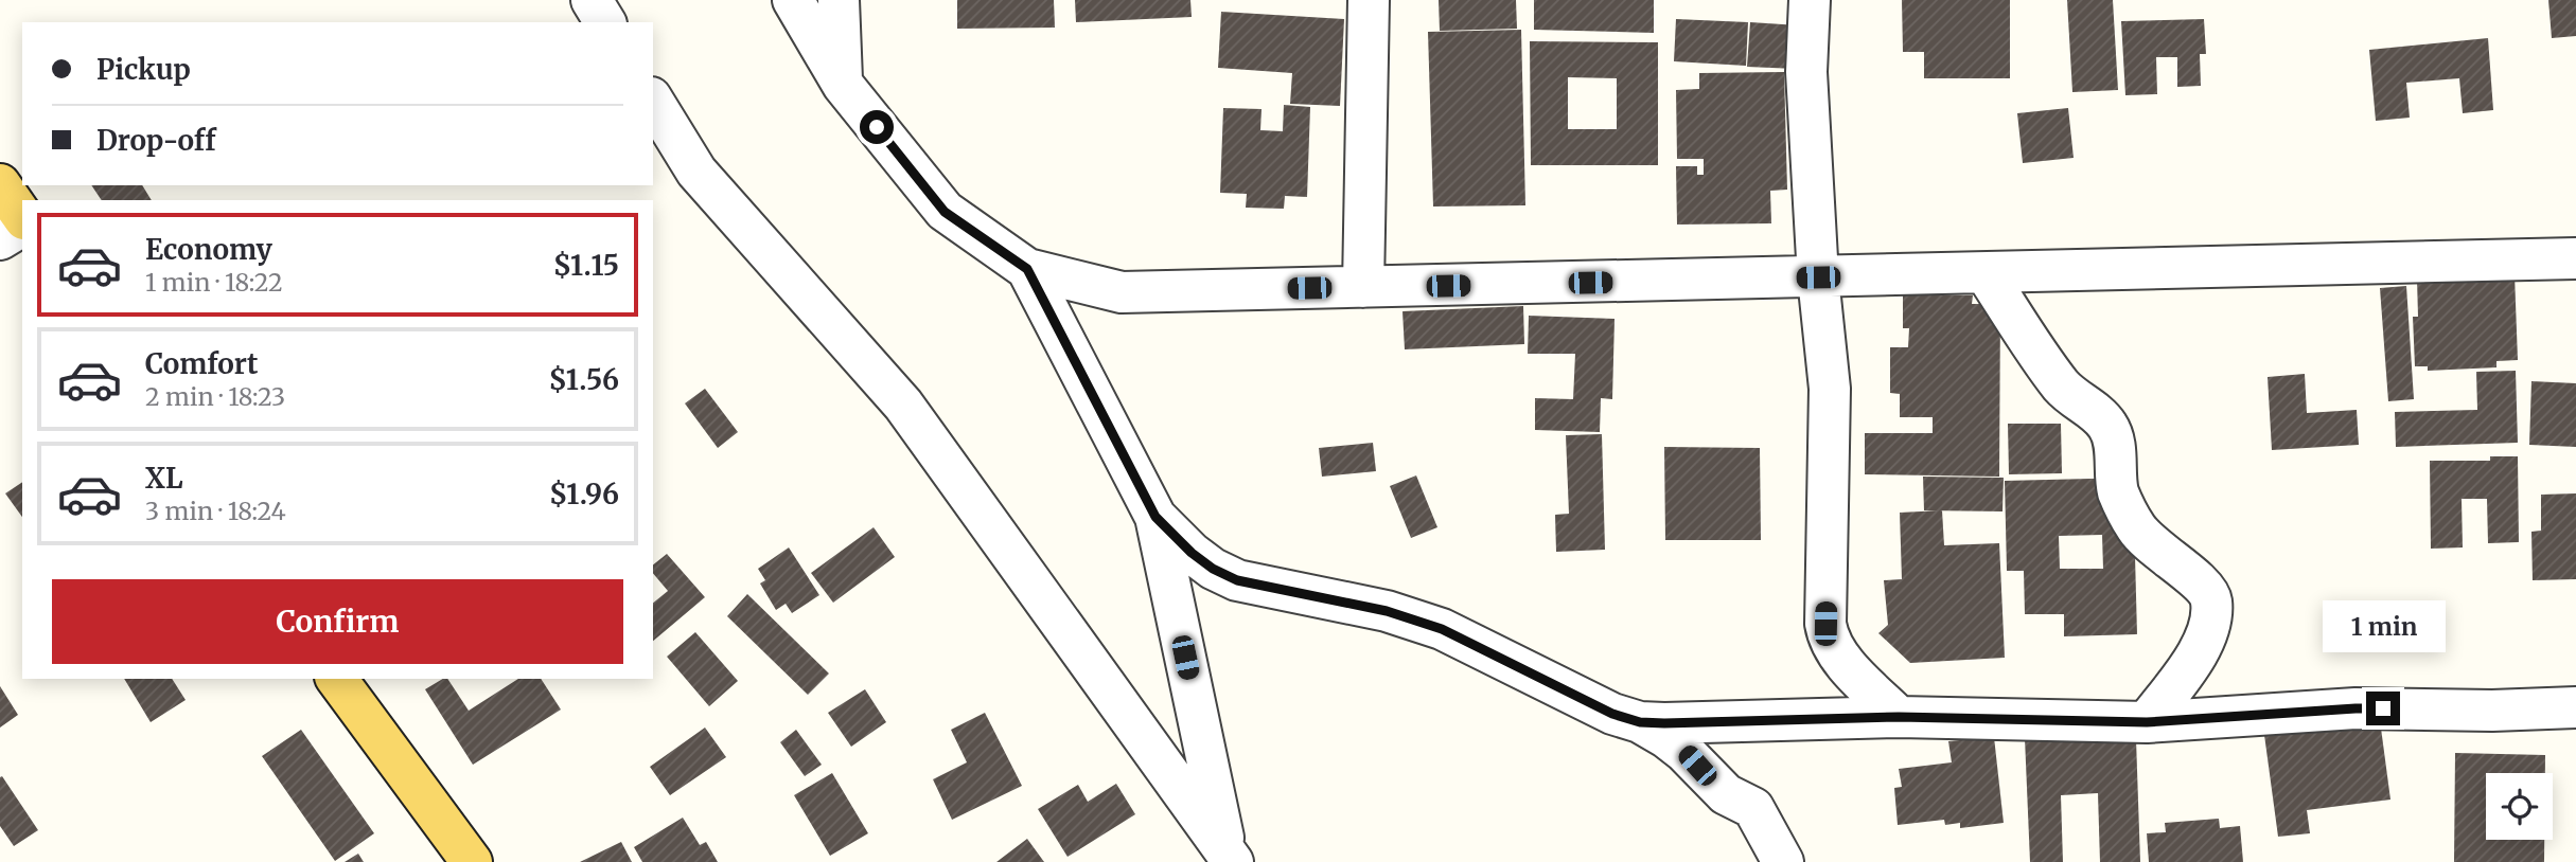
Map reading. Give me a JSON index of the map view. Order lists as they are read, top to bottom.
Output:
{
  "page": {
    "banner": ["Pickup", "Drop-off"],
    "list": [
      {
        "name": "Economy",
        "note": "1 min · 18:22",
        "value": "$1.15"
      },
      {
        "name": "Comfort",
        "note": "2 min · 18:23",
        "value": "$1.56"
      },
      {
        "name": "XL",
        "note": "3 min · 18:24",
        "value": "$1.96"
      }
    ],
    "buttons": "Confirm",
    "bubble": "1 min"
  }
}
